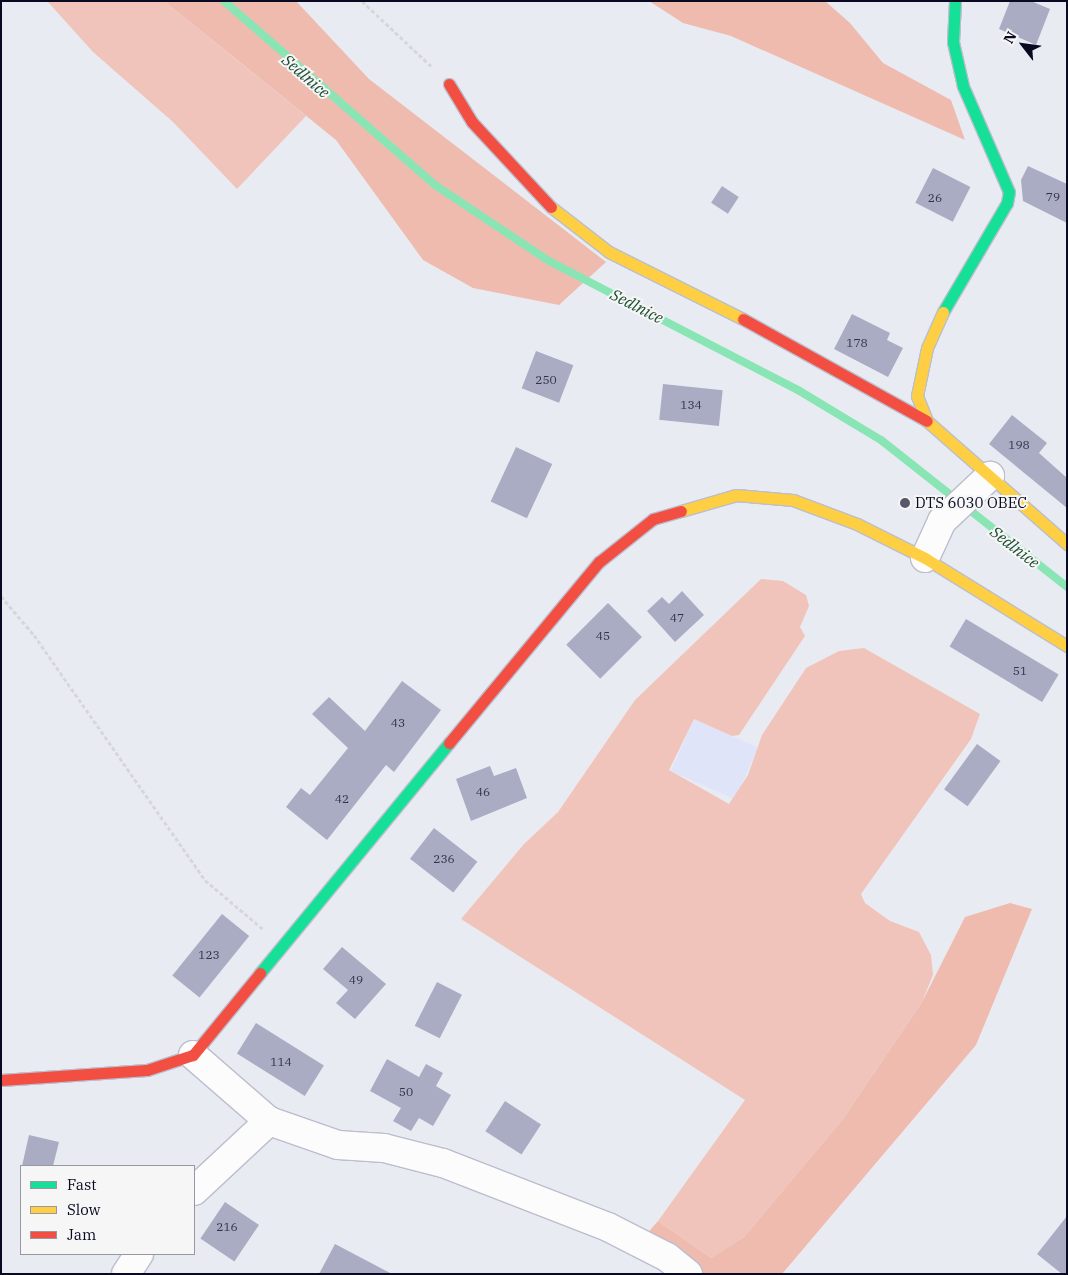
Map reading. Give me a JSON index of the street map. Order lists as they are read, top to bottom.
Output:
{
  "water": ["Sedlnice"],
  "places": ["DTS 6030 OBEC"],
  "house_numbers": [
    "79",
    "26",
    "178",
    "250",
    "134",
    "198",
    "47",
    "45",
    "51",
    "43",
    "46",
    "42",
    "236",
    "123",
    "49",
    "114",
    "50",
    "216"
  ],
  "legend": ["Fast", "Slow", "Jam"],
  "north": "top left"
}
